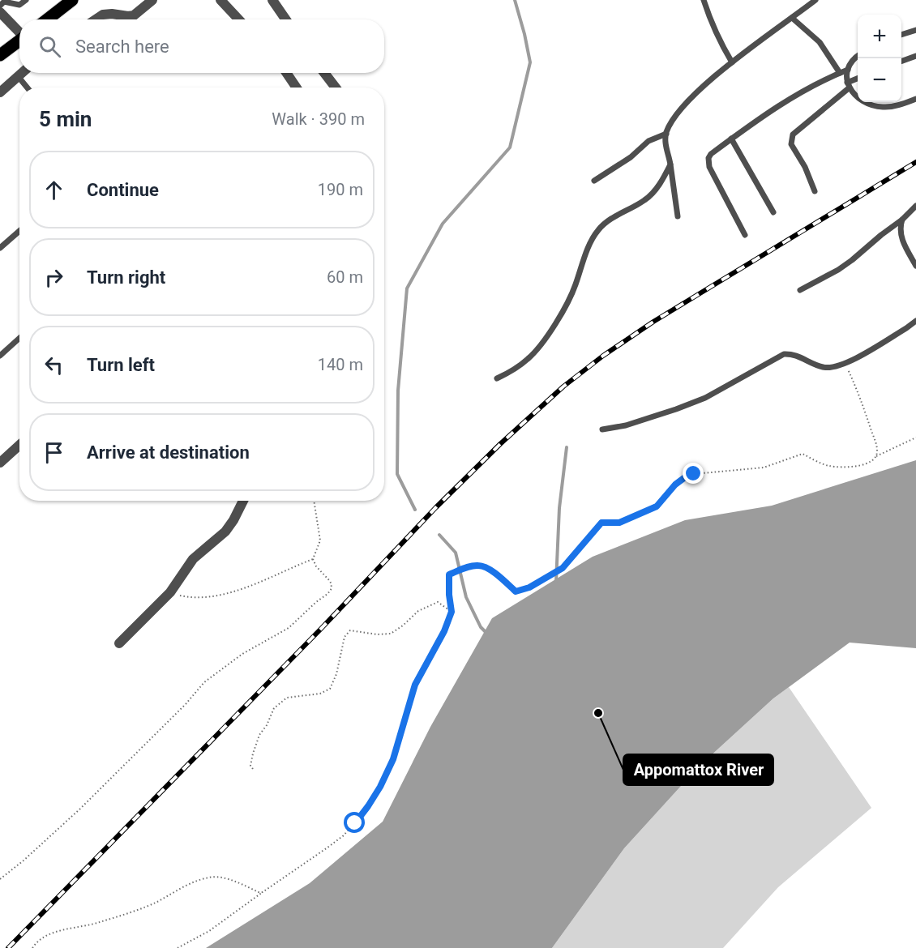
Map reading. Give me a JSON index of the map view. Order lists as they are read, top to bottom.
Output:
{
  "places": ["Appomattox River"],
  "page": {
    "map_buttons": ["+", "−"],
    "search": "Search here",
    "heading": ["5 min", "Walk · 390 m"],
    "list": [
      ["Continue", "190 m"],
      ["Turn right", "60 m"],
      ["Turn left", "140 m"],
      "Arrive at destination"
    ]
  }
}
